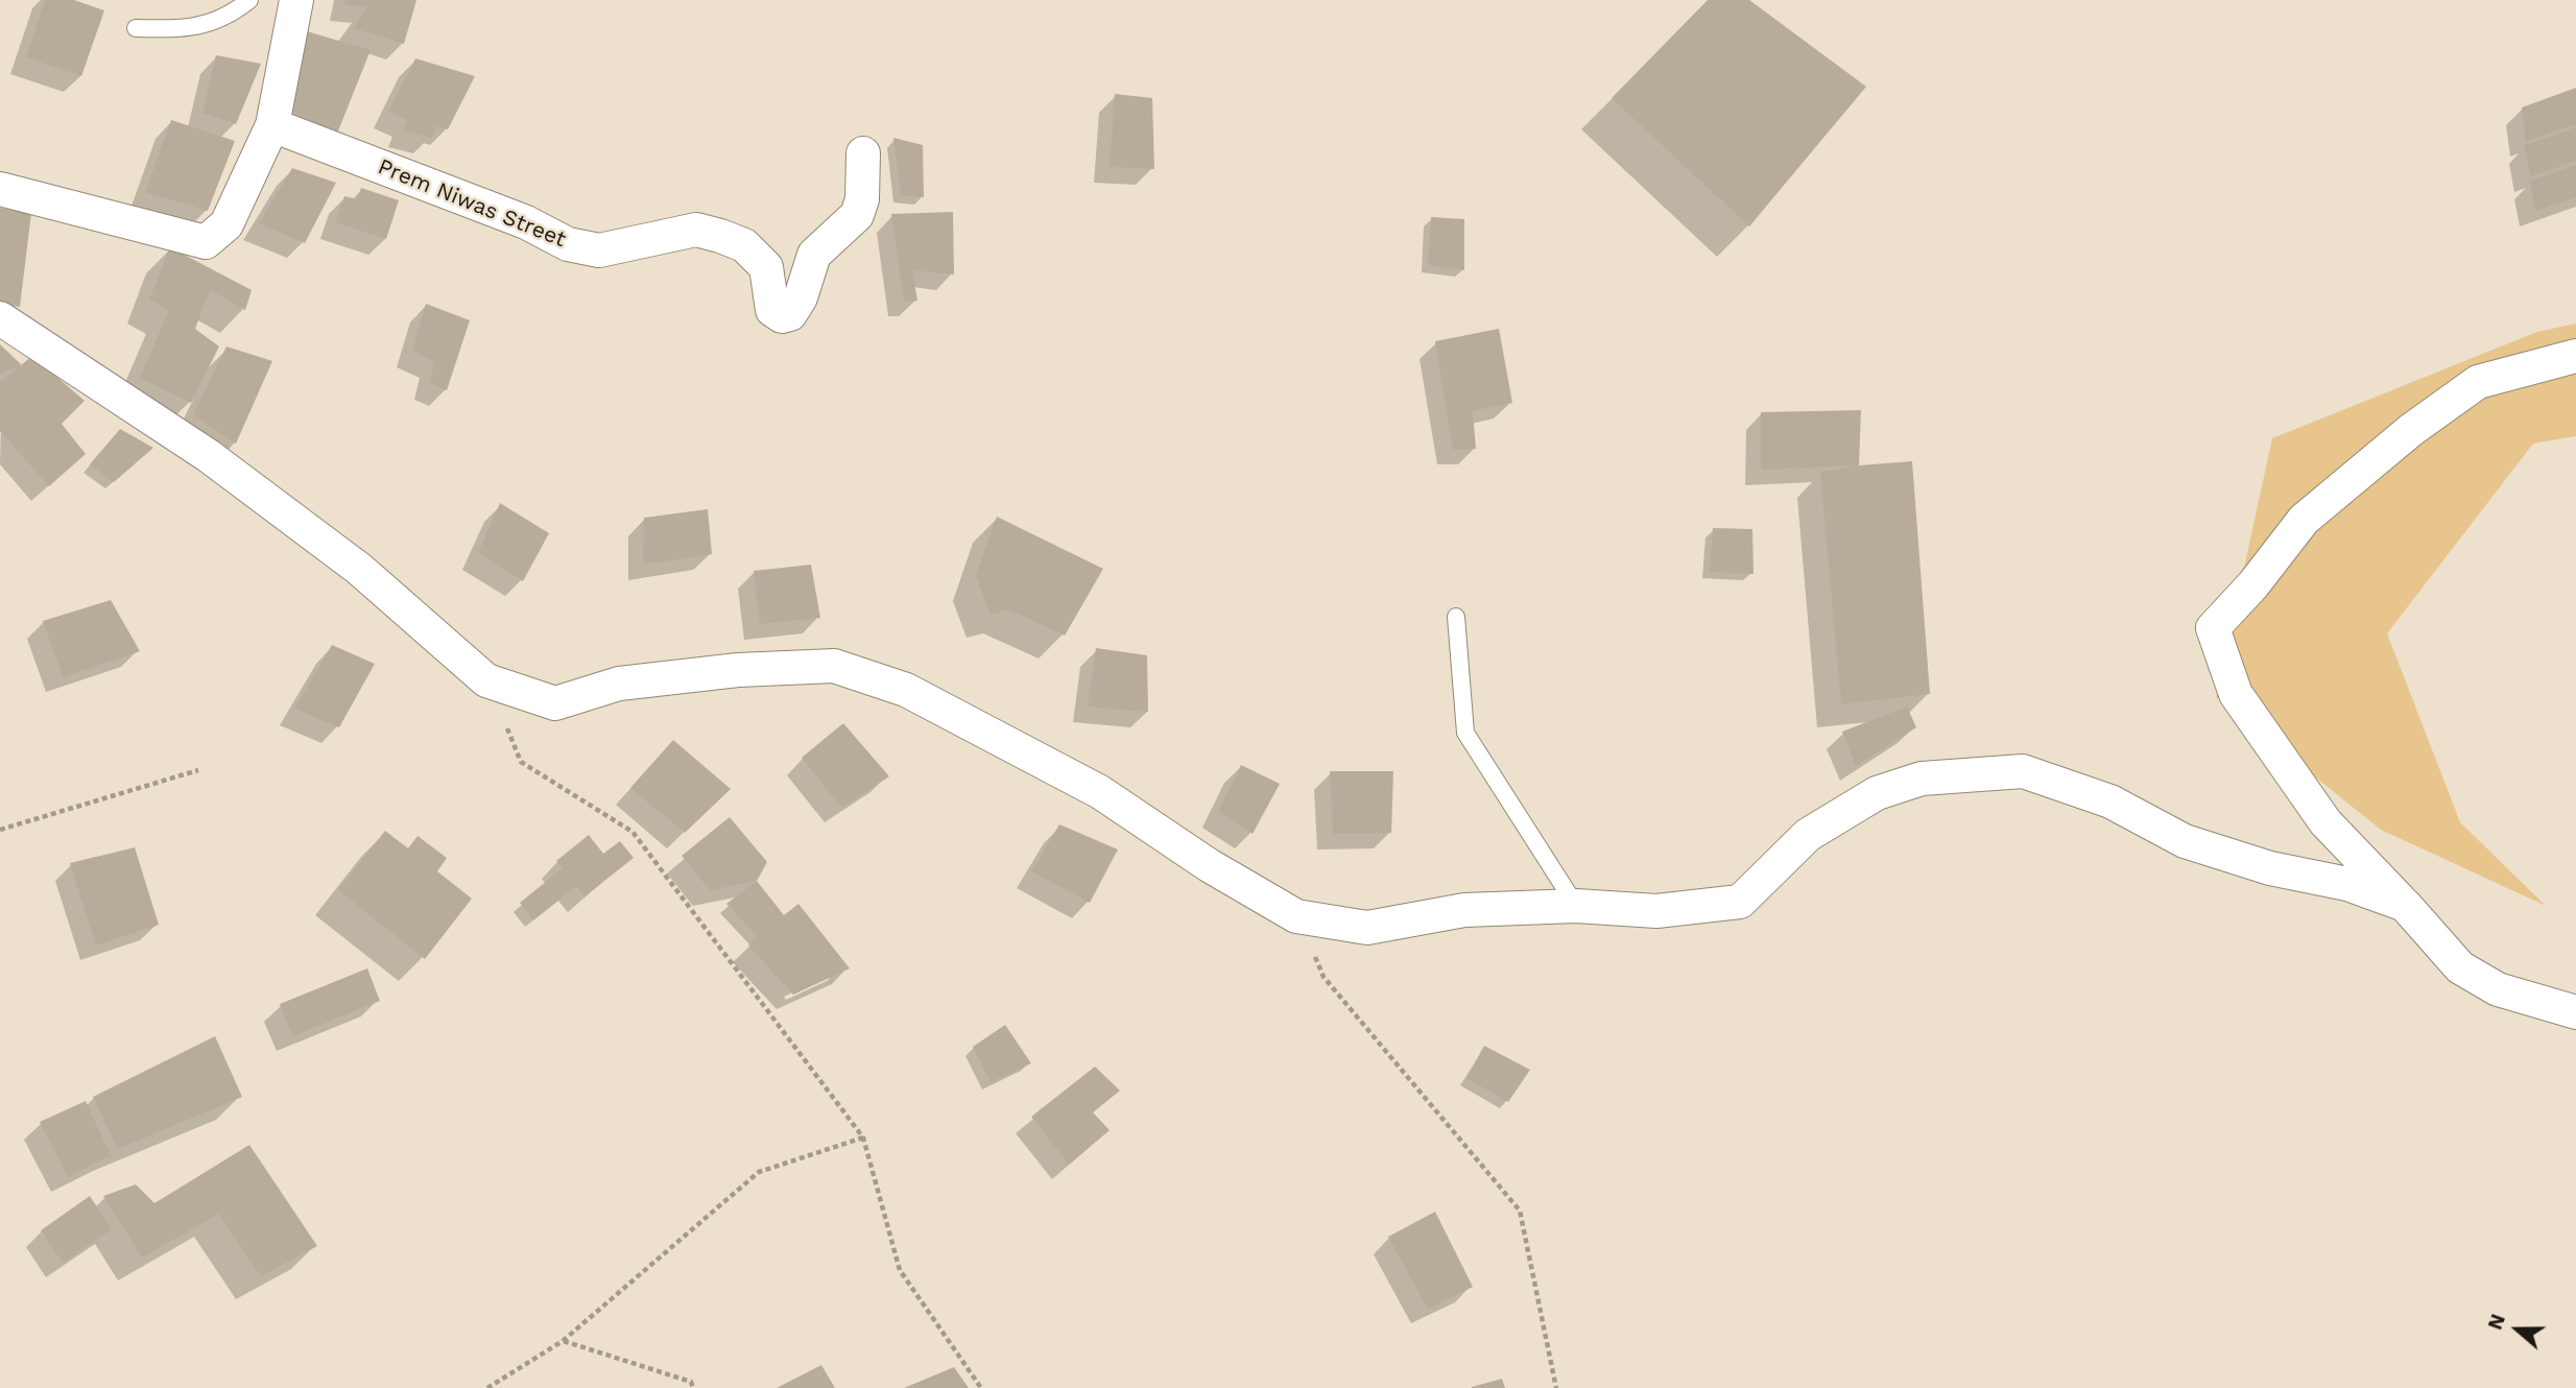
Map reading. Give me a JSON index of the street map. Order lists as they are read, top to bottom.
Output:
{
  "streets": {
    "street": ["Prem Niwas Street"]
  },
  "north": "left"
}
